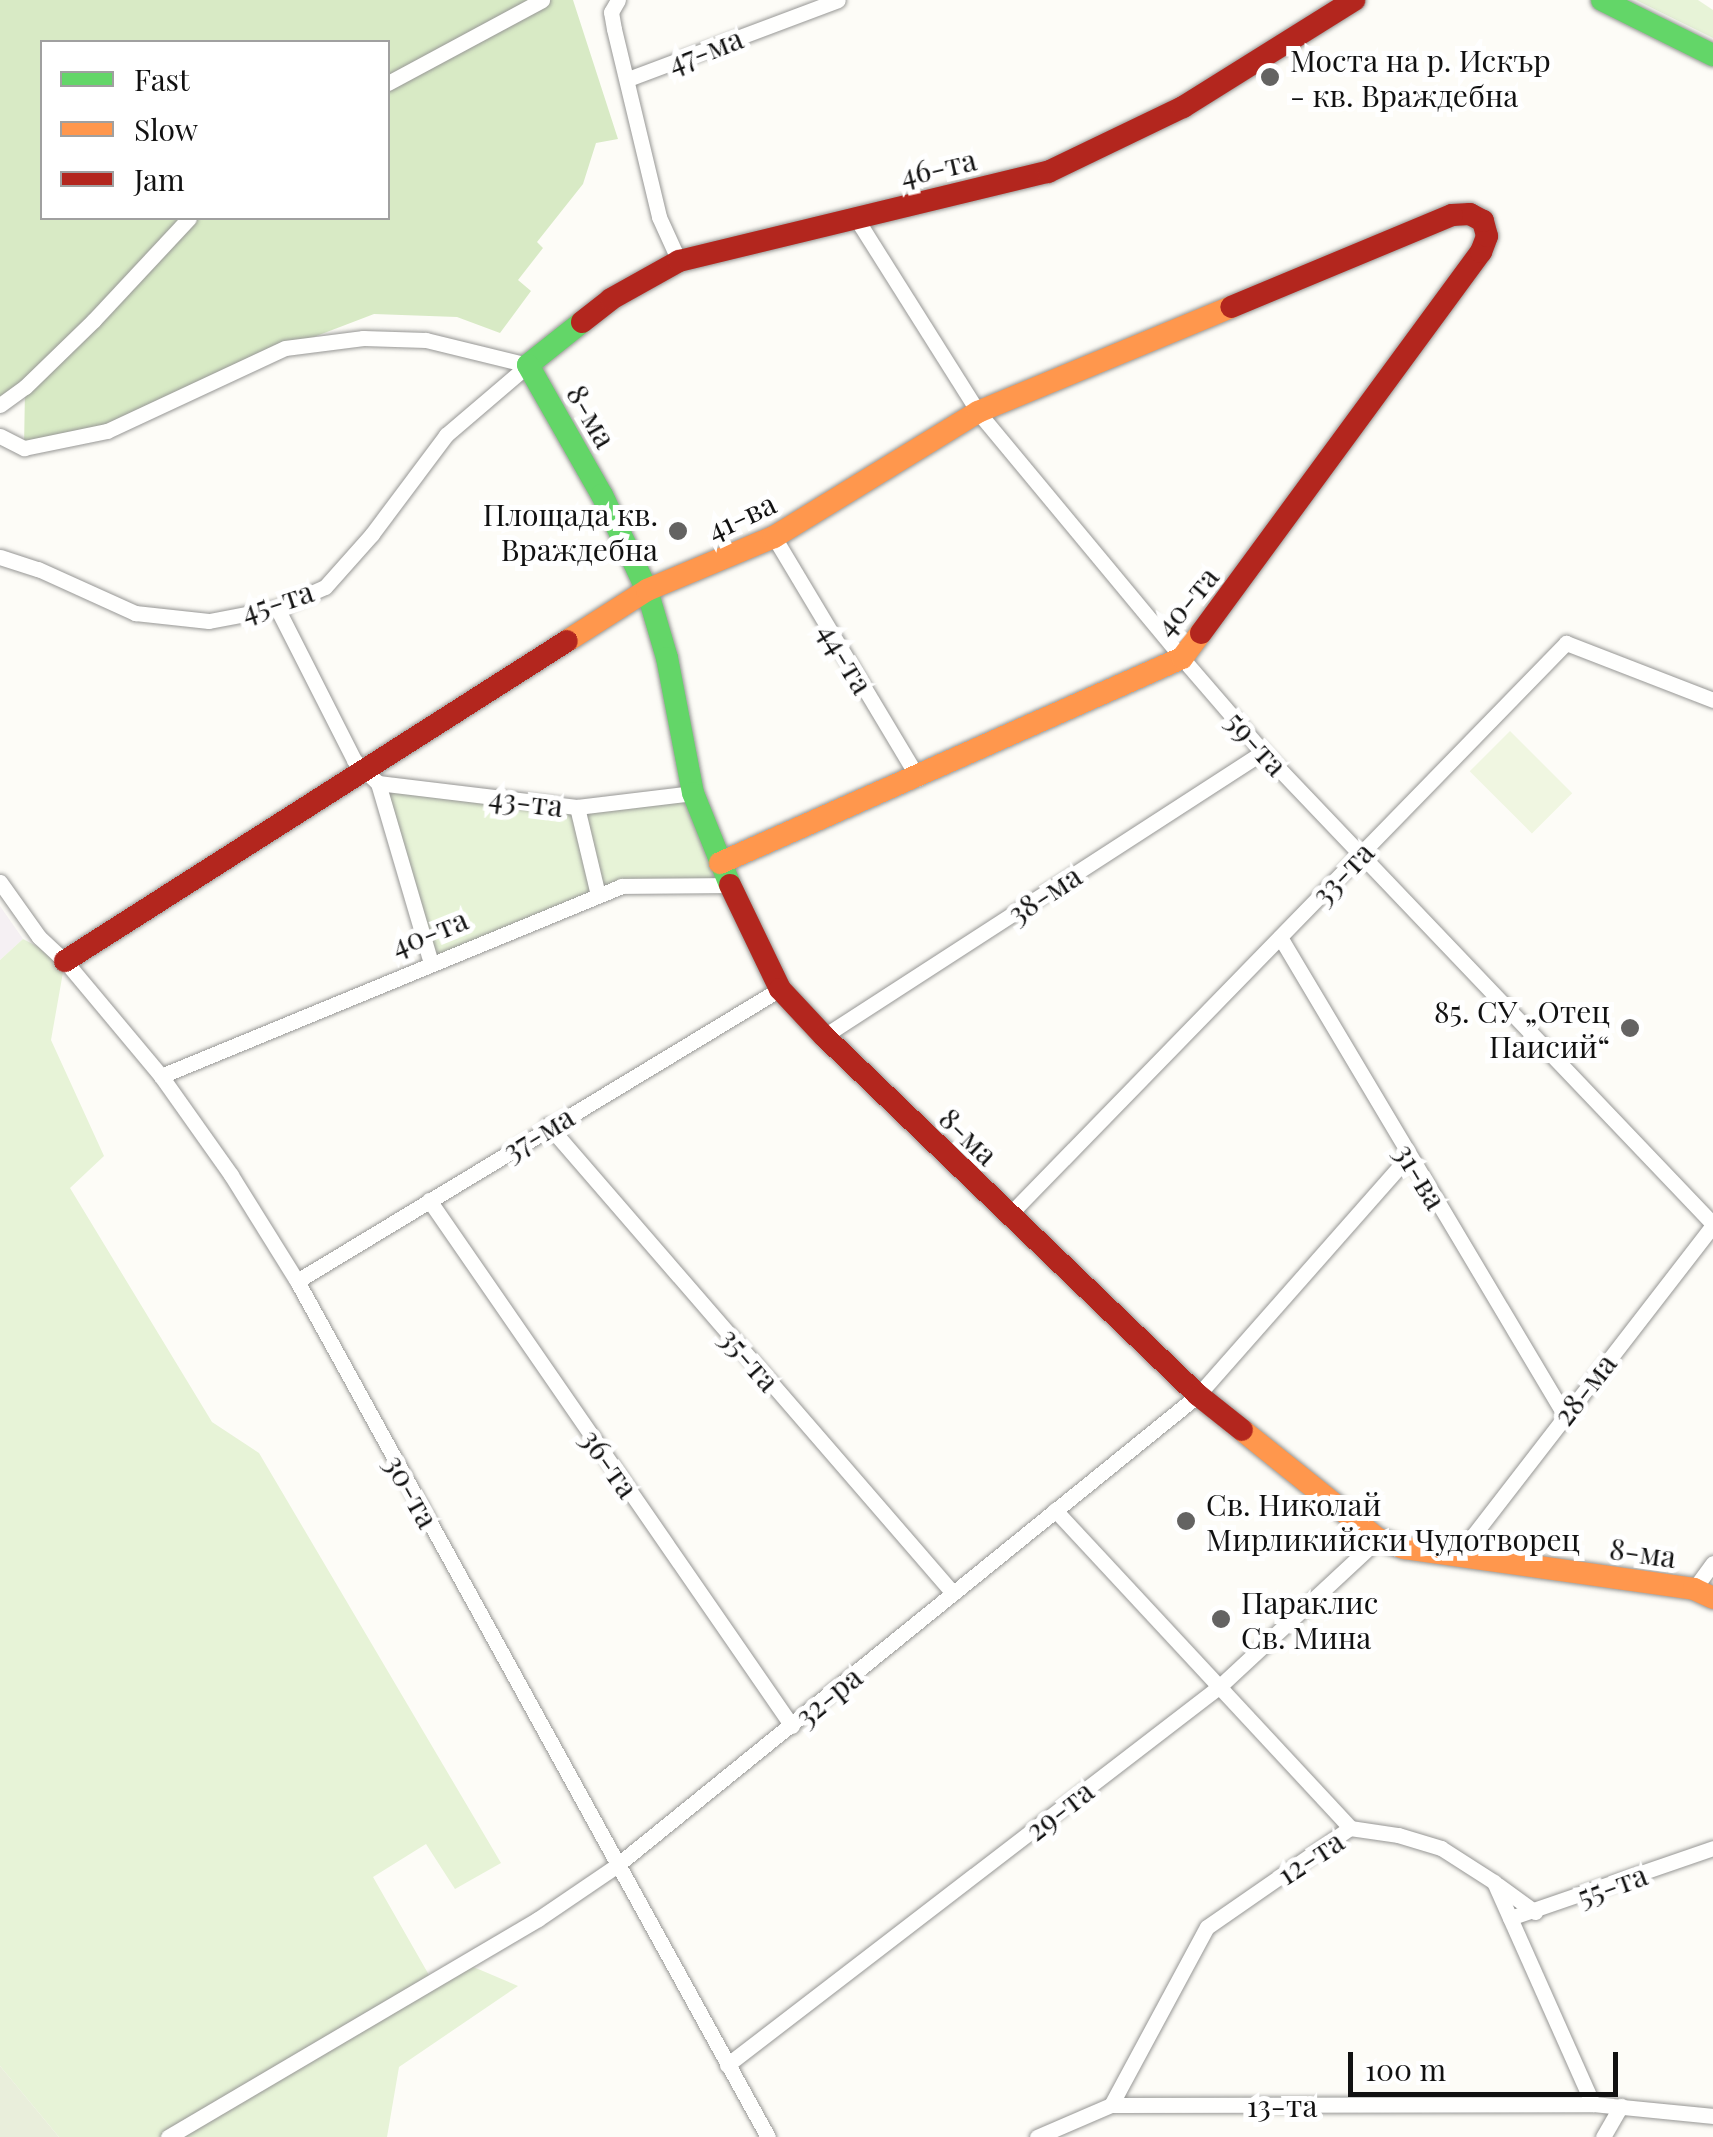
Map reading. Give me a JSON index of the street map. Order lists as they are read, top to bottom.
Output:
{
  "streets": {
    "street": [
      "47-ма",
      "46-та",
      "8-ма",
      "41-ва",
      "45-та",
      "40-та",
      "44-та",
      "59-та",
      "43-та",
      "33-та",
      "38-ма",
      "37-ма",
      "31-ва",
      "35-та",
      "28-ма",
      "36-та",
      "30-та",
      "32-ра",
      "29-та",
      "12-та",
      "55-та",
      "13-та"
    ]
  },
  "crossings": [
    ["46-та", "8-ма"],
    ["46-та", "45-та"],
    ["46-та", "59-та"],
    ["8-ма", "41-ва"],
    ["8-ма", "45-та"],
    ["8-ма", "40-та"],
    ["8-ма", "43-та"],
    ["8-ма", "33-та"],
    ["8-ма", "38-ма"],
    ["8-ма", "37-ма"],
    ["8-ма", "28-ма"],
    ["8-ма", "32-ра"],
    ["8-ма", "29-та"],
    ["41-ва", "40-та"],
    ["41-ва", "44-та"],
    ["41-ва", "59-та"],
    ["41-ва", "43-та"],
    ["41-ва", "30-та"],
    ["40-та", "44-та"],
    ["40-та", "59-та"],
    ["40-та", "30-та"],
    ["59-та", "33-та"],
    ["59-та", "38-ма"],
    ["59-та", "28-ма"],
    ["33-та", "31-ва"],
    ["37-ма", "35-та"],
    ["37-ма", "36-та"],
    ["37-ма", "30-та"],
    ["31-ва", "28-ма"],
    ["31-ва", "32-ра"],
    ["35-та", "32-ра"],
    ["36-та", "32-ра"],
    ["30-та", "32-ра"],
    ["30-та", "29-та"],
    ["12-та", "55-та"],
    ["12-та", "13-та"]
  ],
  "places": [
    "Моста на р. Искър - кв. Враждебна",
    "Площада кв. Враждебна",
    "85. СУ „Отец Паисий“",
    "Св. Николай Мирликийски Чудотворец",
    "Параклис Св. Мина"
  ],
  "legend": ["Fast", "Slow", "Jam"],
  "scale_bar": "100 m"
}
